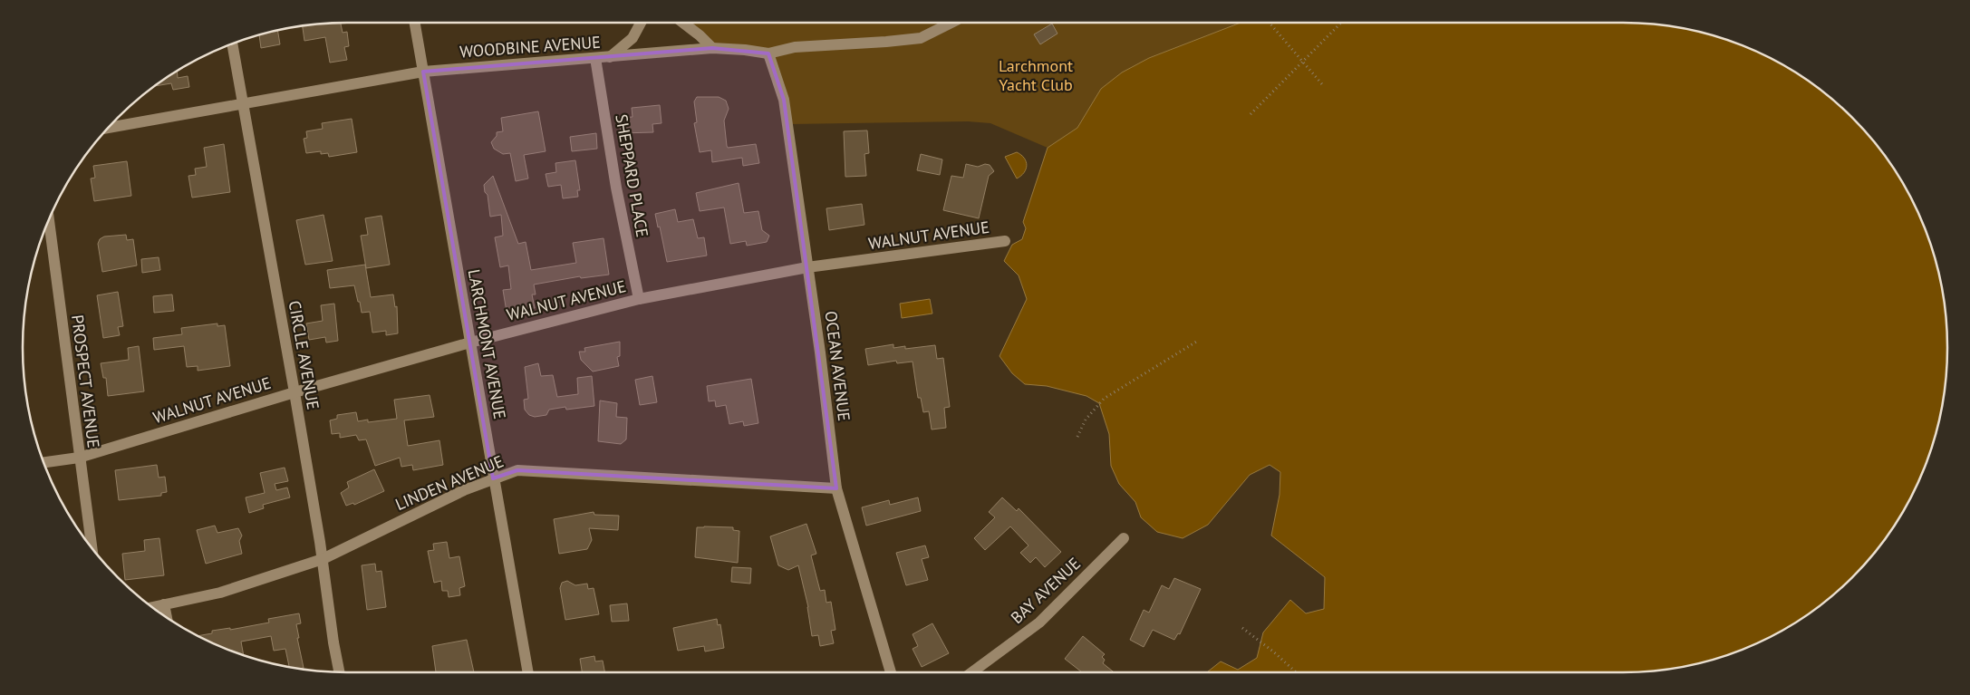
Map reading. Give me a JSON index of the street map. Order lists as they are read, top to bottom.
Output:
{
  "streets": {
    "street": [
      "WOODBINE AVENUE",
      "SHEPPARD PLACE",
      "WALNUT AVENUE",
      "LARCHMONT AVENUE",
      "CIRCLE AVENUE",
      "OCEAN AVENUE",
      "PROSPECT AVENUE",
      "LINDEN AVENUE",
      "BAY AVENUE"
    ]
  },
  "crossings": [
    ["WOODBINE AVENUE", "SHEPPARD PLACE"],
    ["WOODBINE AVENUE", "LARCHMONT AVENUE"],
    ["WOODBINE AVENUE", "CIRCLE AVENUE"],
    ["WOODBINE AVENUE", "OCEAN AVENUE"],
    ["SHEPPARD PLACE", "WALNUT AVENUE"],
    ["WALNUT AVENUE", "LARCHMONT AVENUE"],
    ["WALNUT AVENUE", "CIRCLE AVENUE"],
    ["WALNUT AVENUE", "OCEAN AVENUE"],
    ["WALNUT AVENUE", "PROSPECT AVENUE"],
    ["LARCHMONT AVENUE", "LINDEN AVENUE"],
    ["CIRCLE AVENUE", "LINDEN AVENUE"],
    ["OCEAN AVENUE", "LINDEN AVENUE"]
  ],
  "parks": ["Larchmont Yacht Club"]
}
